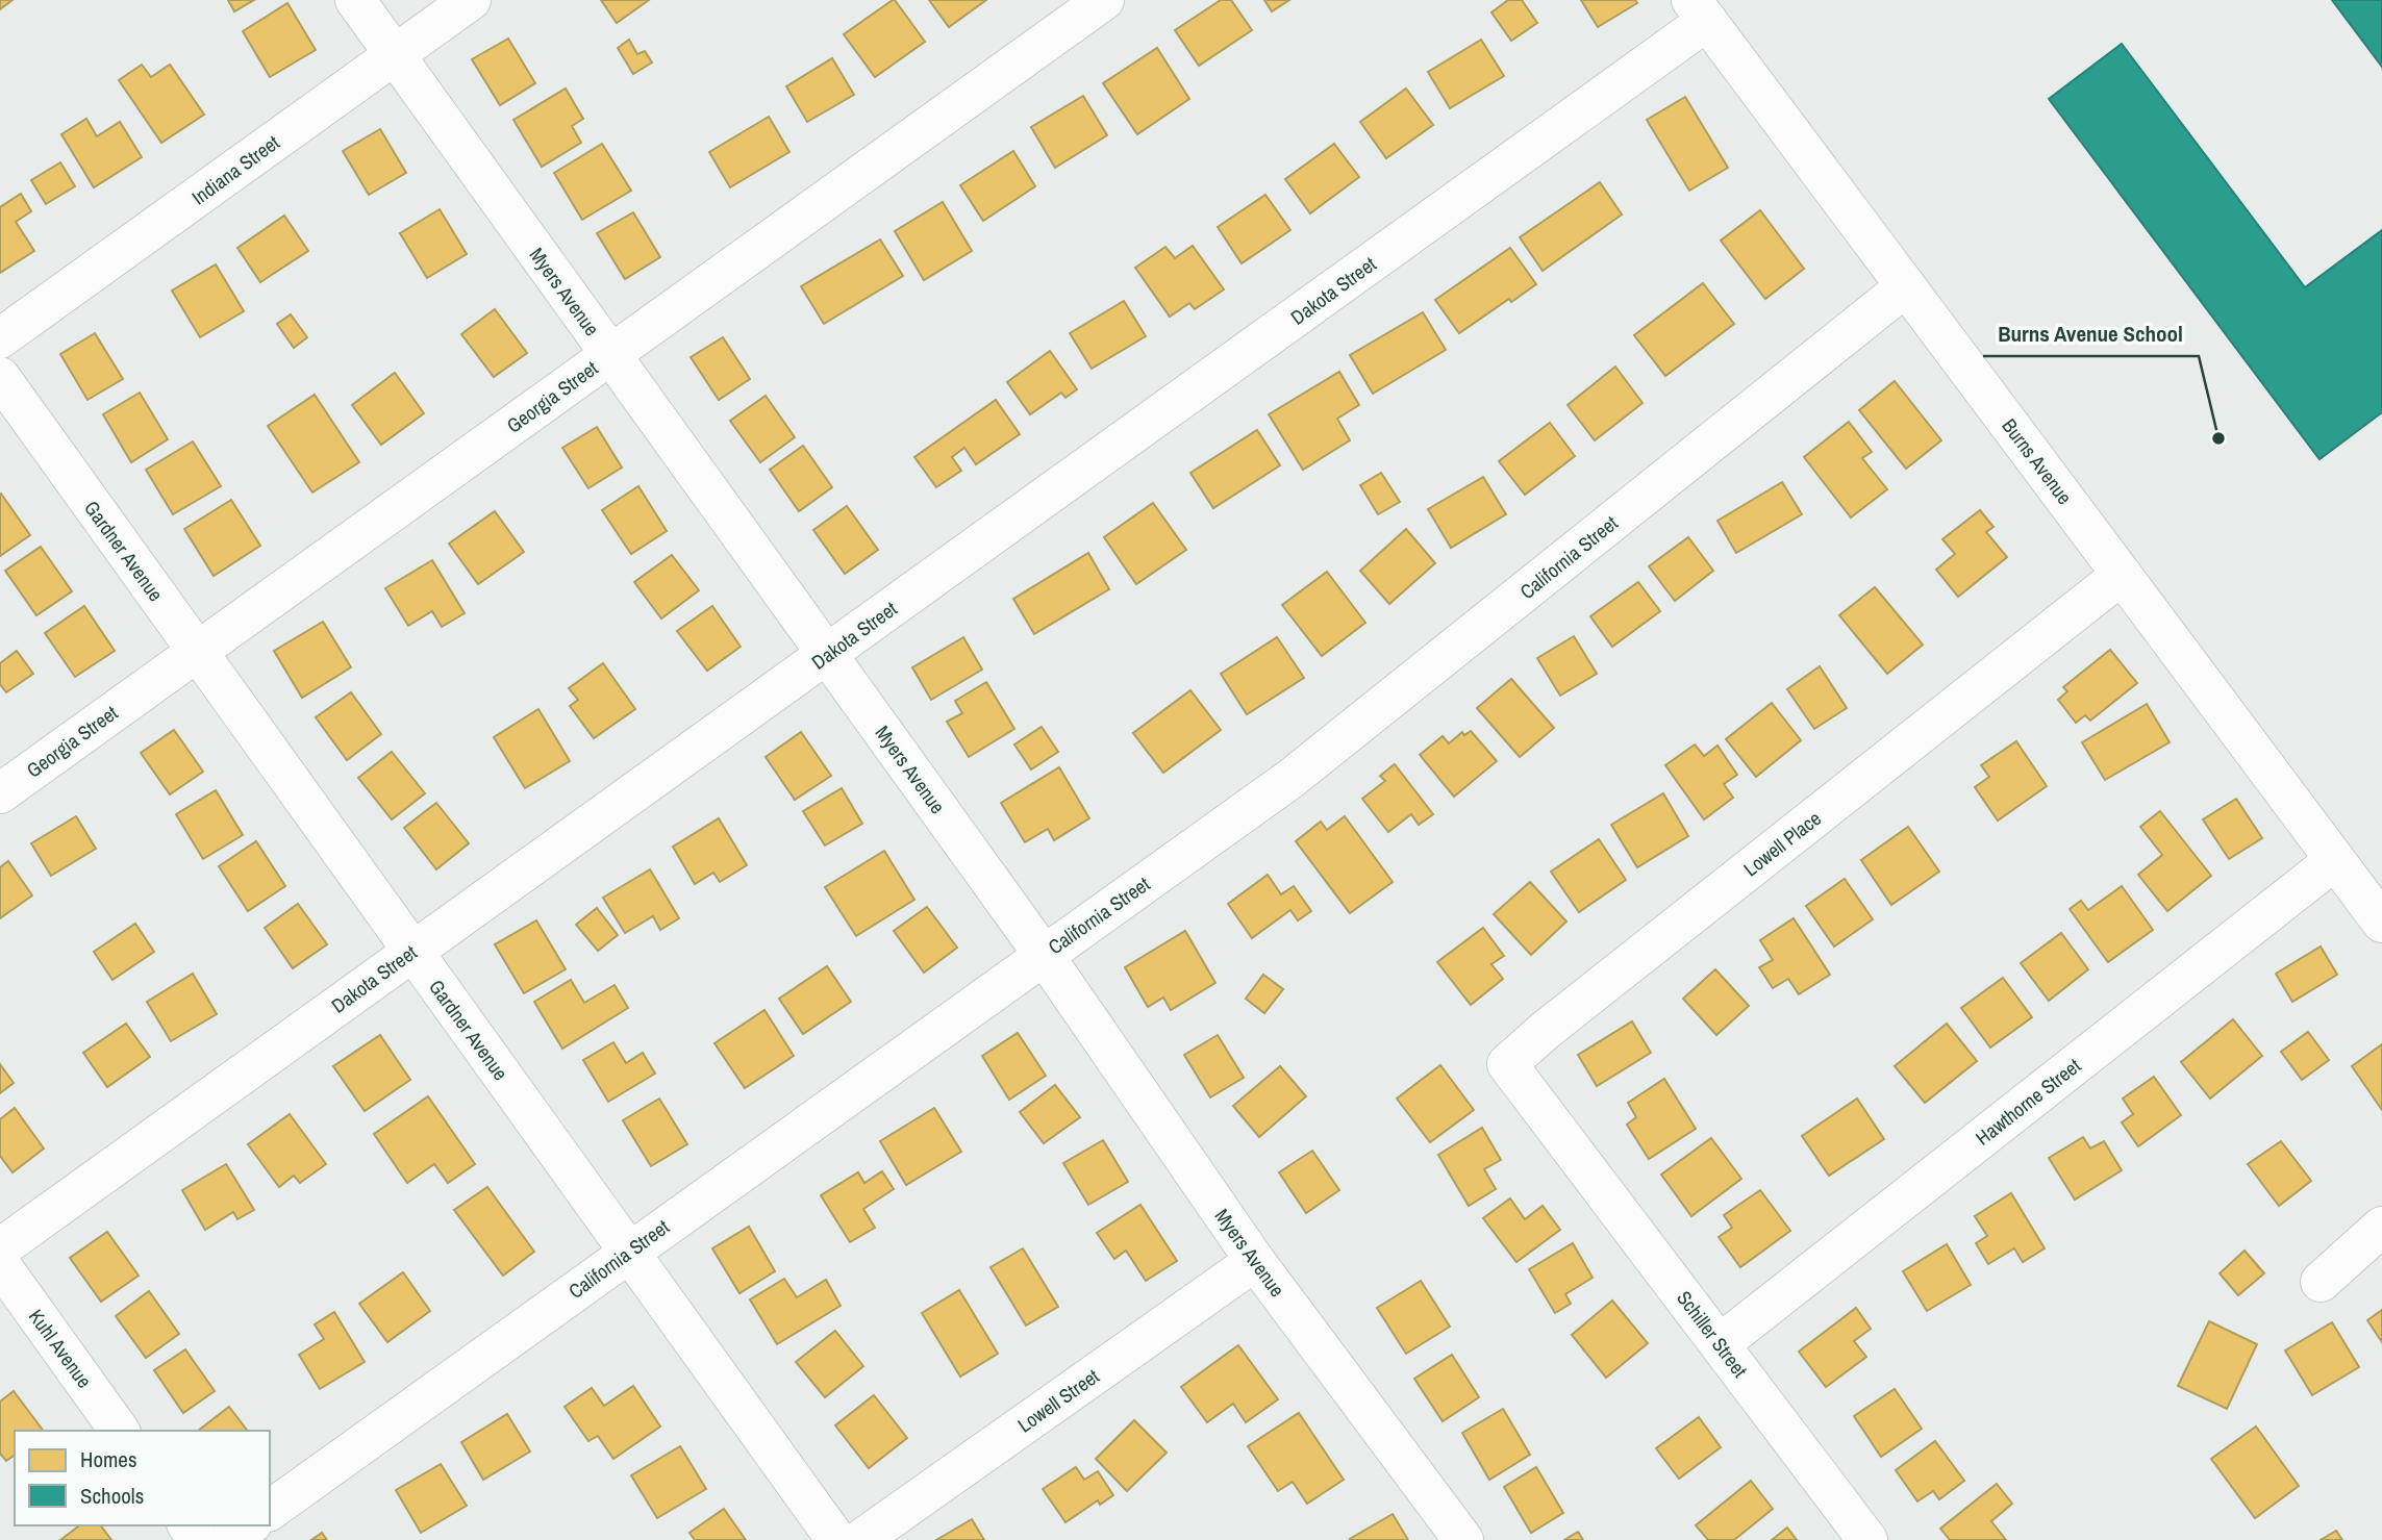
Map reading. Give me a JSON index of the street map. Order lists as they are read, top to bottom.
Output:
{
  "streets": {
    "street": [
      "Indiana Street",
      "Dakota Street",
      "Myers Avenue",
      "Georgia Street",
      "Burns Avenue",
      "Gardner Avenue",
      "California Street",
      "Lowell Place",
      "Hawthorne Street",
      "Schiller Street",
      "Kuhl Avenue",
      "Lowell Street"
    ]
  },
  "crossings": [
    ["Indiana Street", "Myers Avenue"],
    ["Dakota Street", "Myers Avenue"],
    ["Dakota Street", "Burns Avenue"],
    ["Dakota Street", "Gardner Avenue"],
    ["Myers Avenue", "Georgia Street"],
    ["Myers Avenue", "California Street"],
    ["Myers Avenue", "Lowell Street"],
    ["Georgia Street", "Gardner Avenue"],
    ["Burns Avenue", "California Street"],
    ["Burns Avenue", "Lowell Place"],
    ["Burns Avenue", "Hawthorne Street"],
    ["Gardner Avenue", "California Street"],
    ["Lowell Place", "Schiller Street"],
    ["Hawthorne Street", "Schiller Street"]
  ],
  "places": ["Burns Avenue School"],
  "legend": ["Homes", "Schools"]
}
